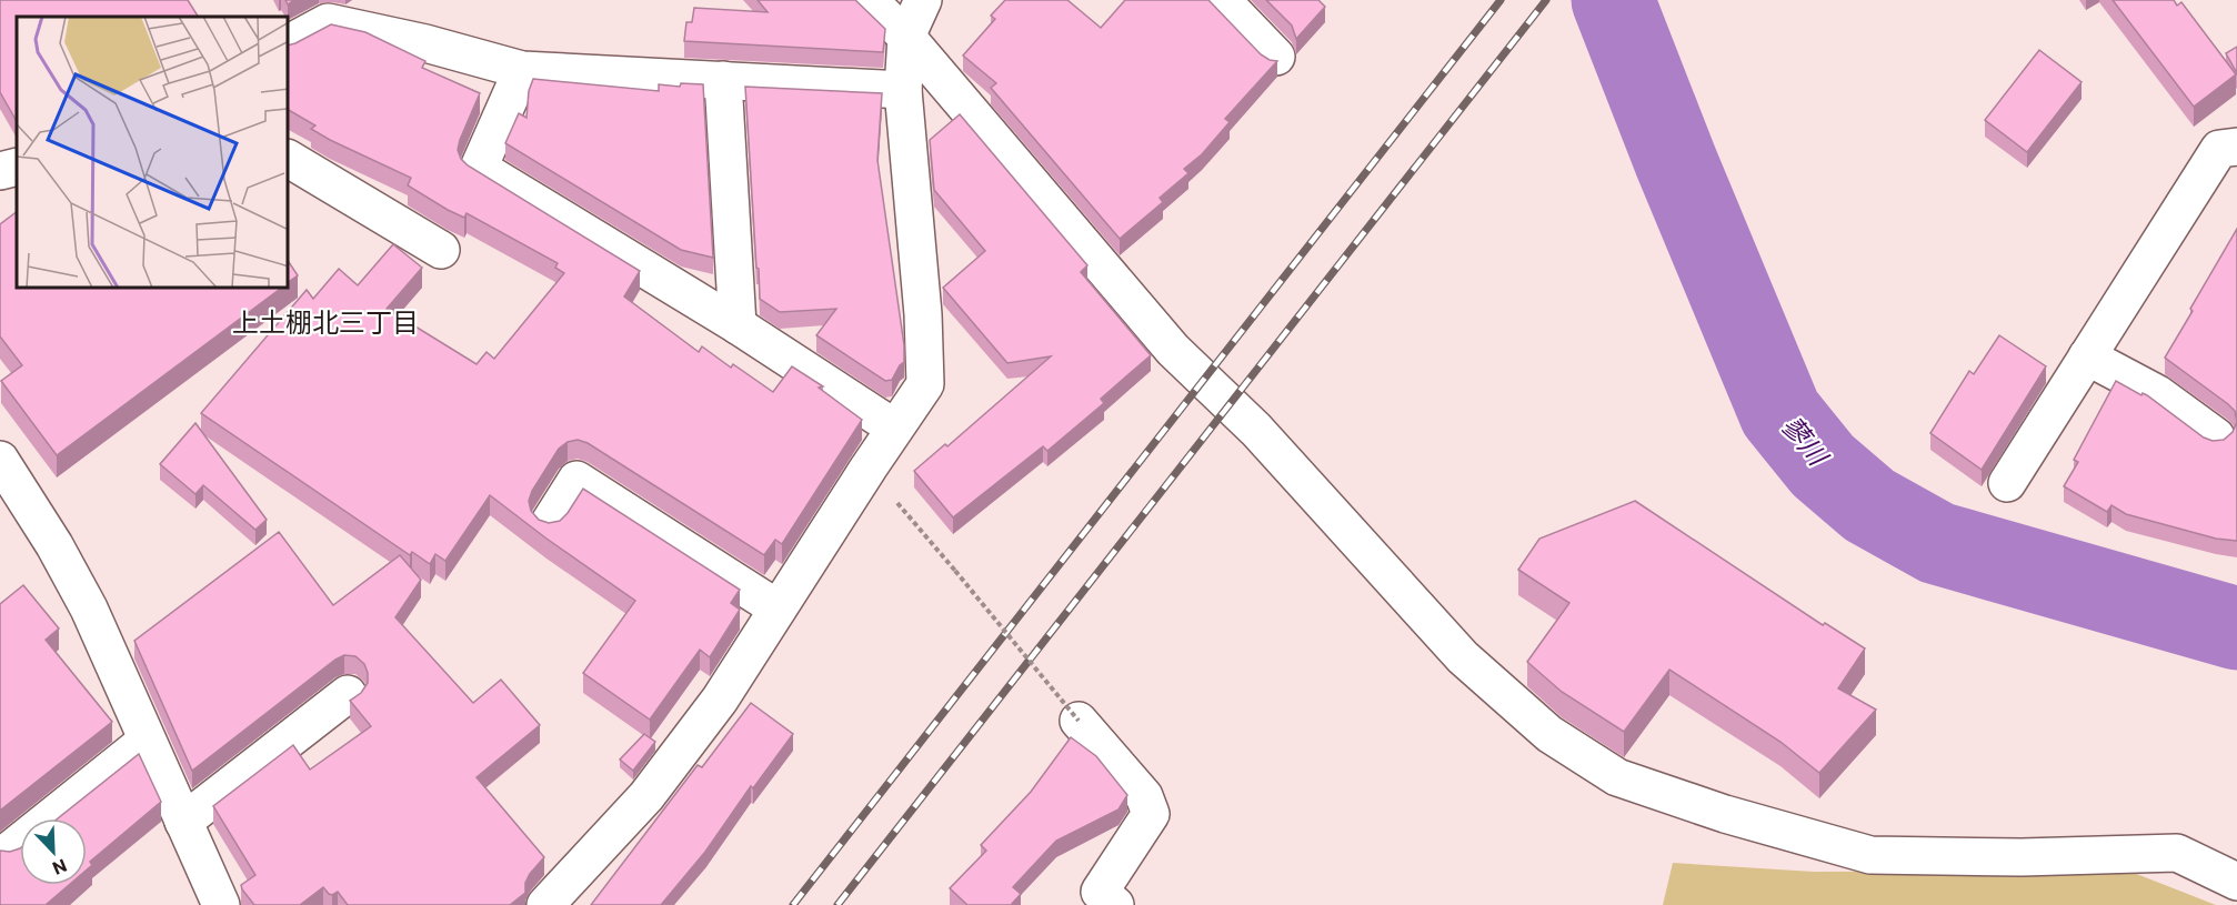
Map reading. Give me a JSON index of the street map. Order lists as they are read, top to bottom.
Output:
{
  "districts": ["上土棚北三丁目"],
  "water": ["蓼川"],
  "north": "bottom right"
}
